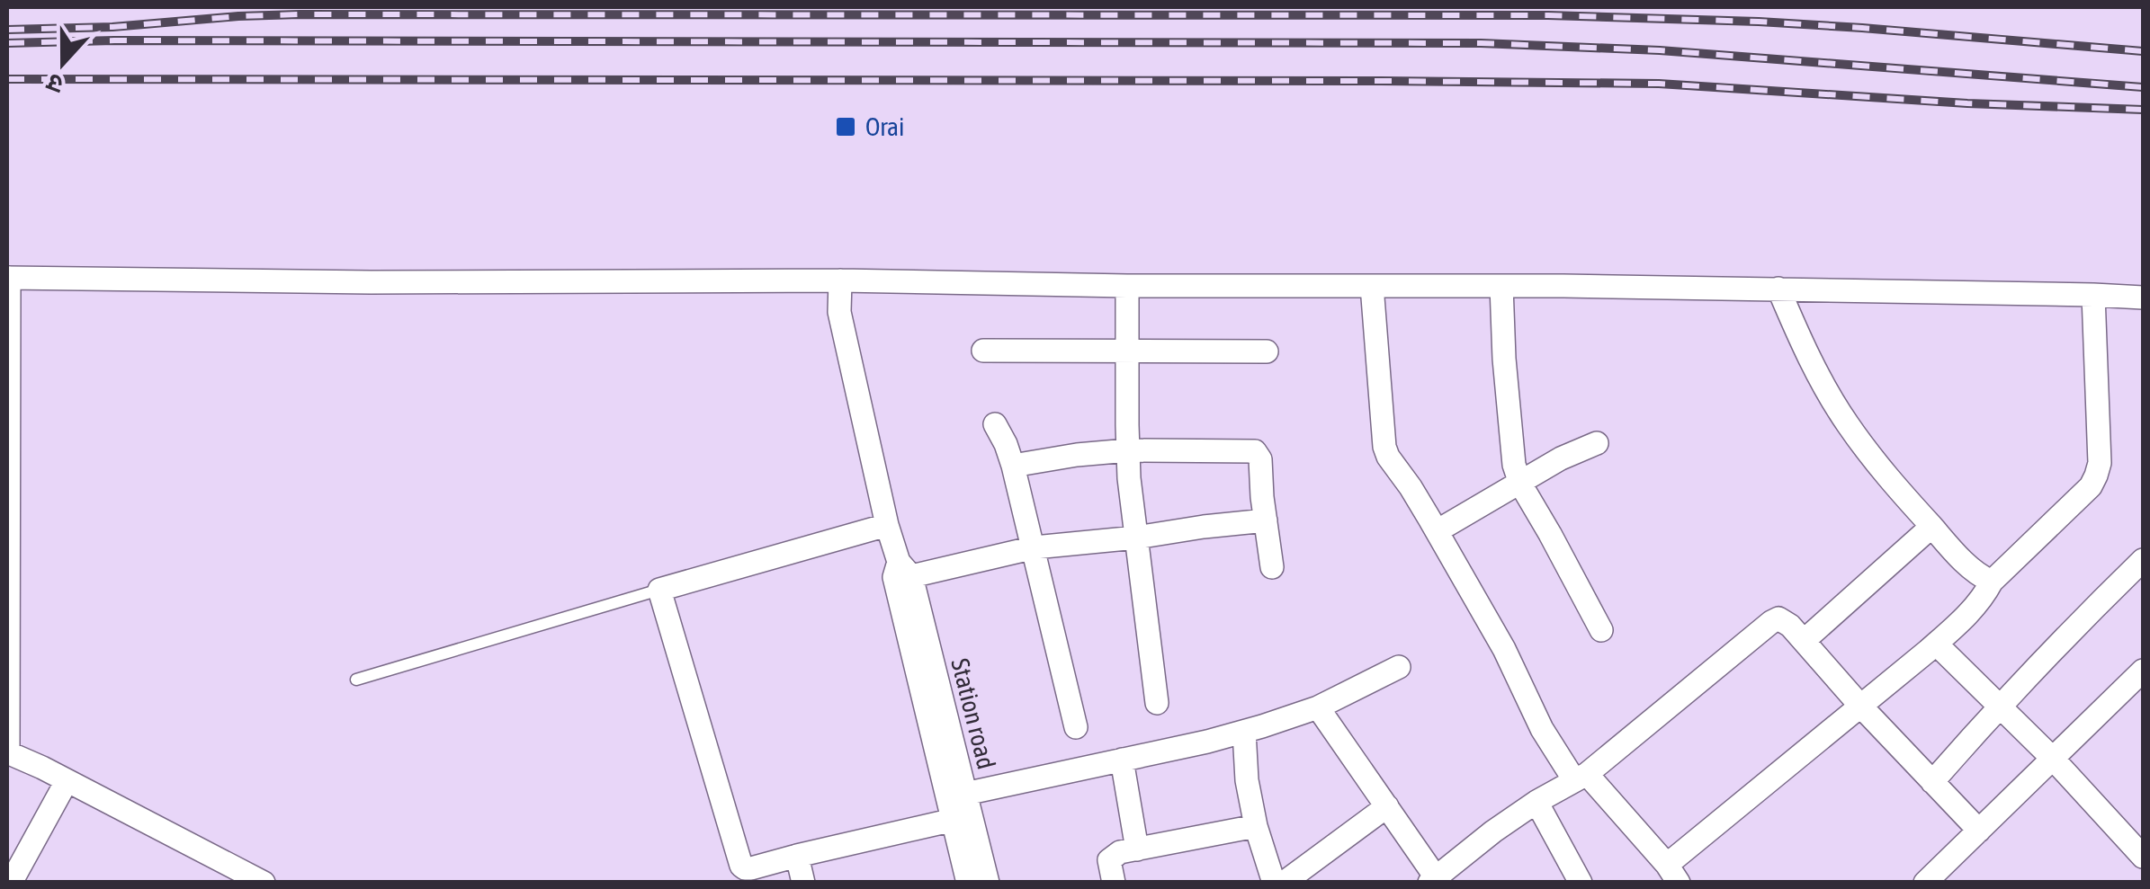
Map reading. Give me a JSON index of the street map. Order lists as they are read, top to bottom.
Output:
{
  "streets": {
    "street": ["Station road"]
  },
  "places": {
    "transit": ["Orai"]
  },
  "north": "bottom"
}
